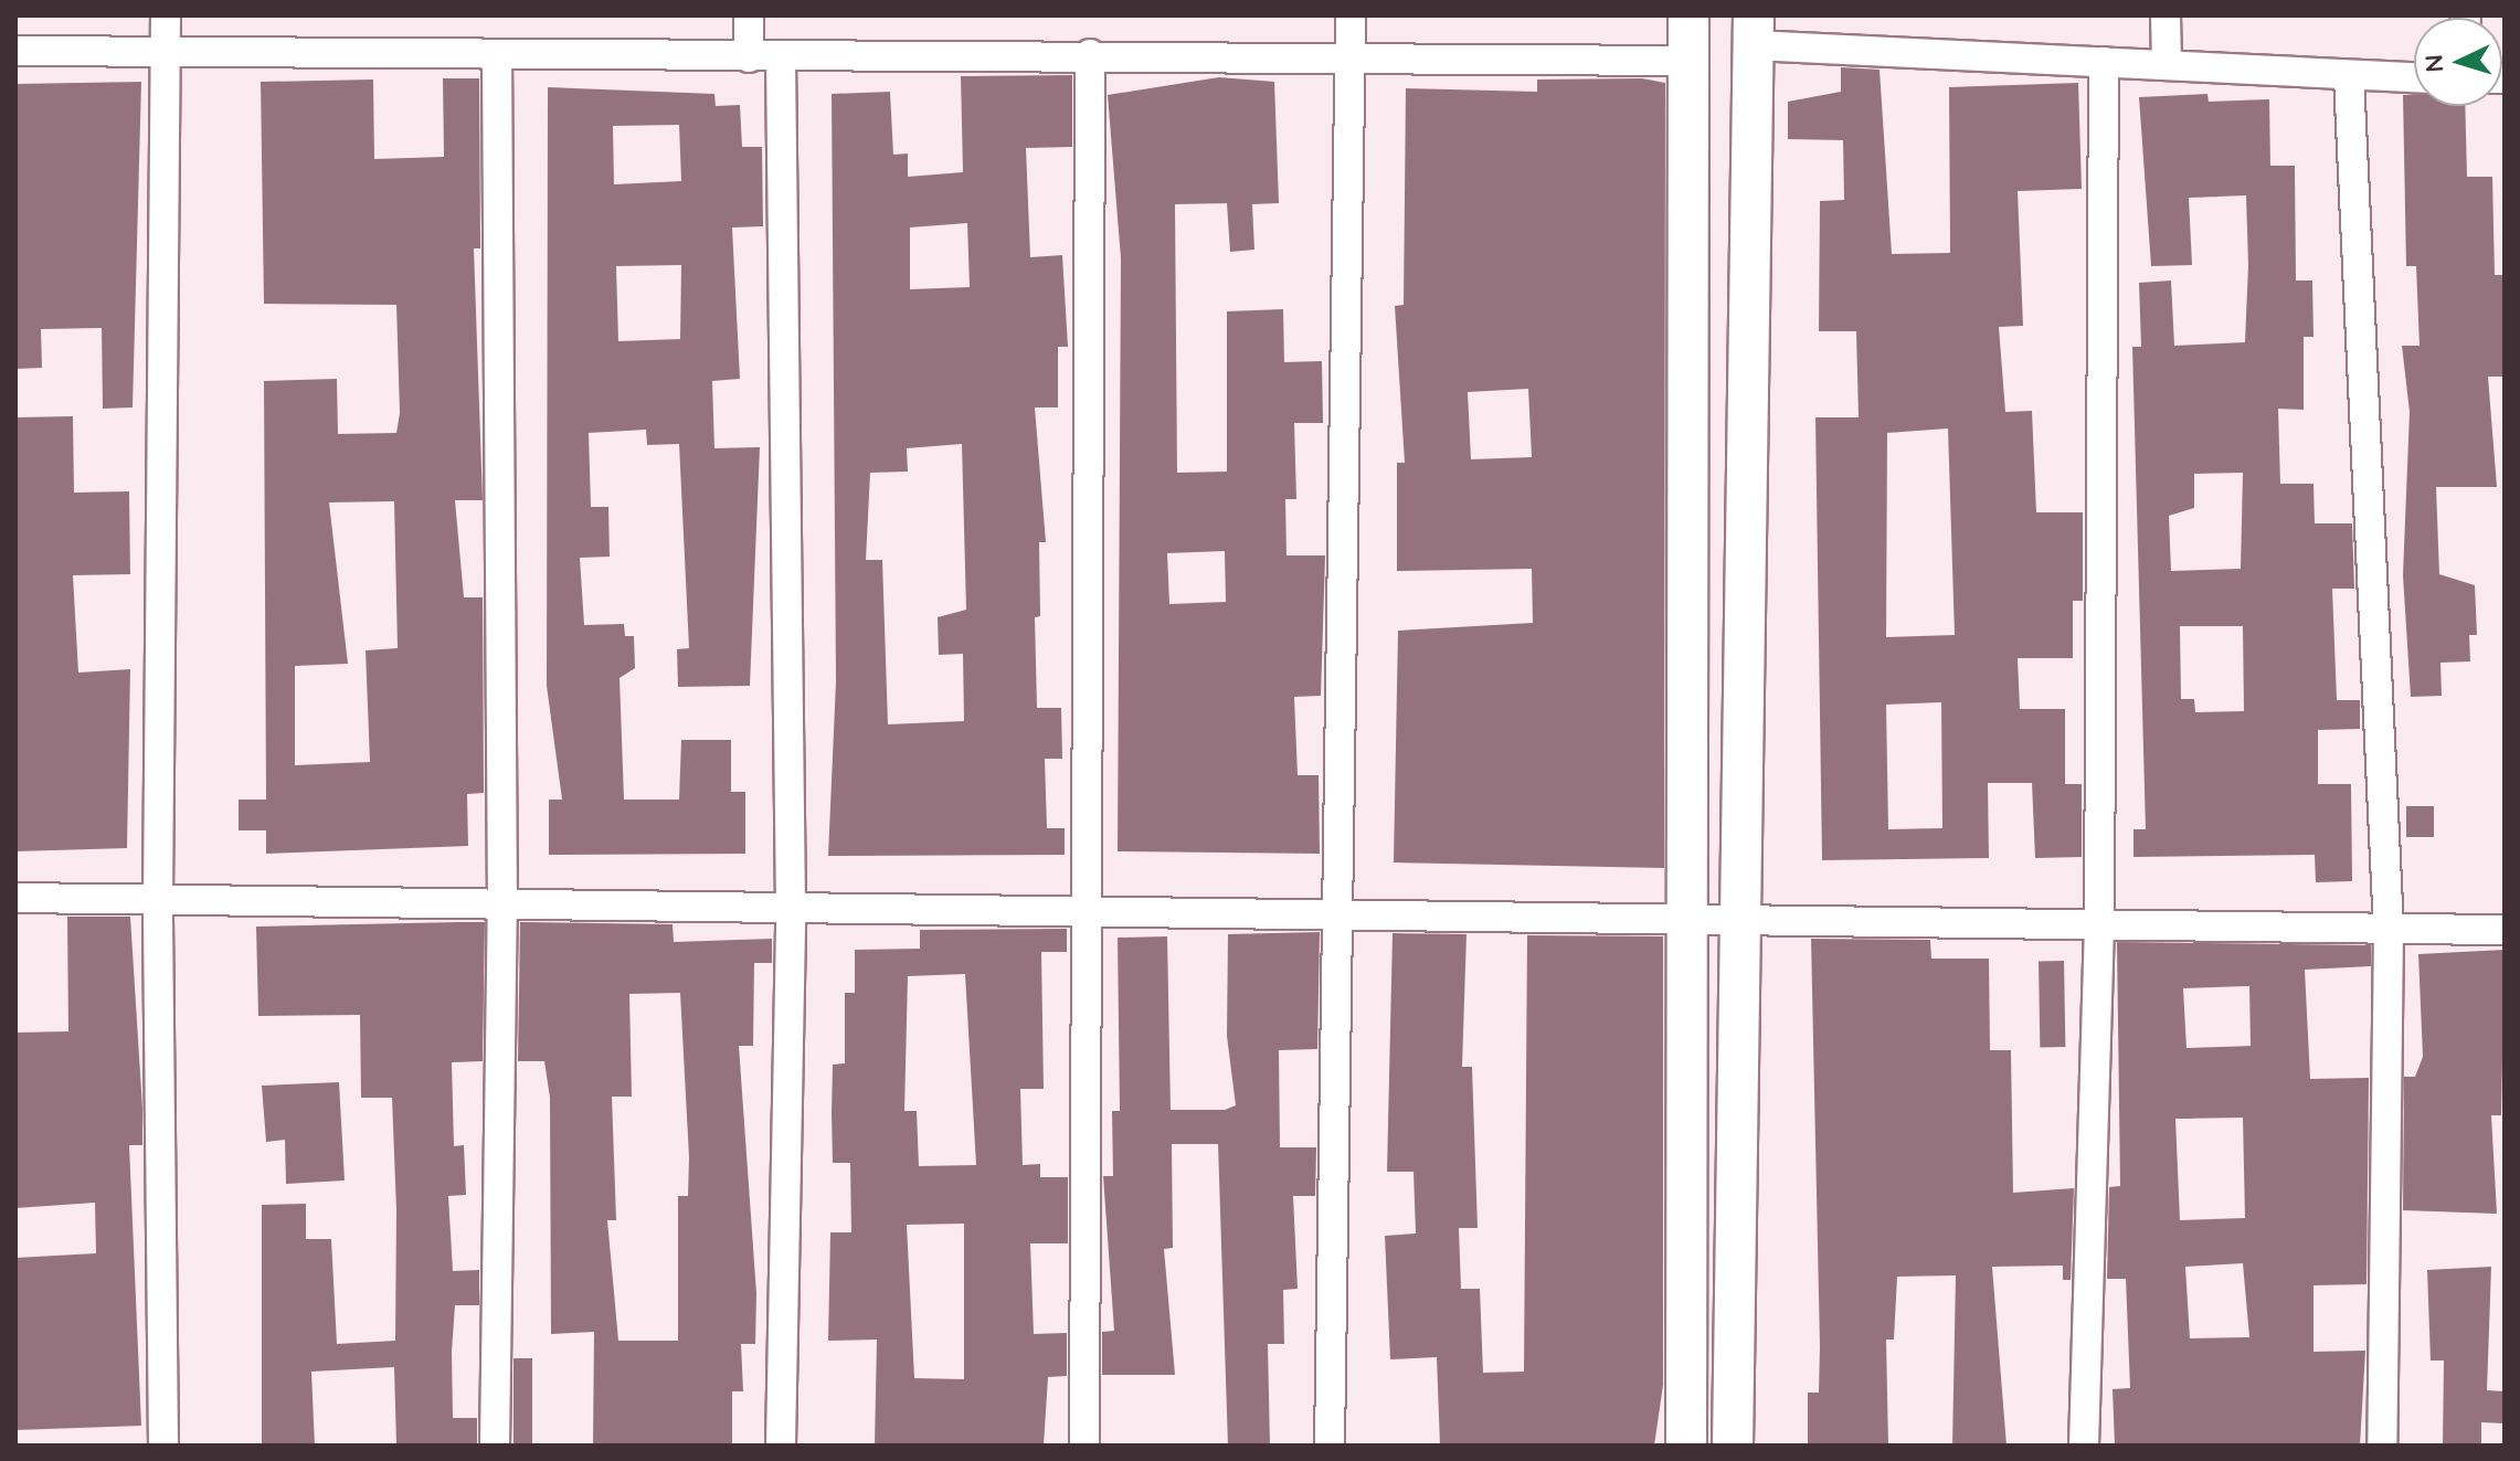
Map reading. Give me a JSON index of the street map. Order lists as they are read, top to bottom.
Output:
{
  "north": "left"
}
